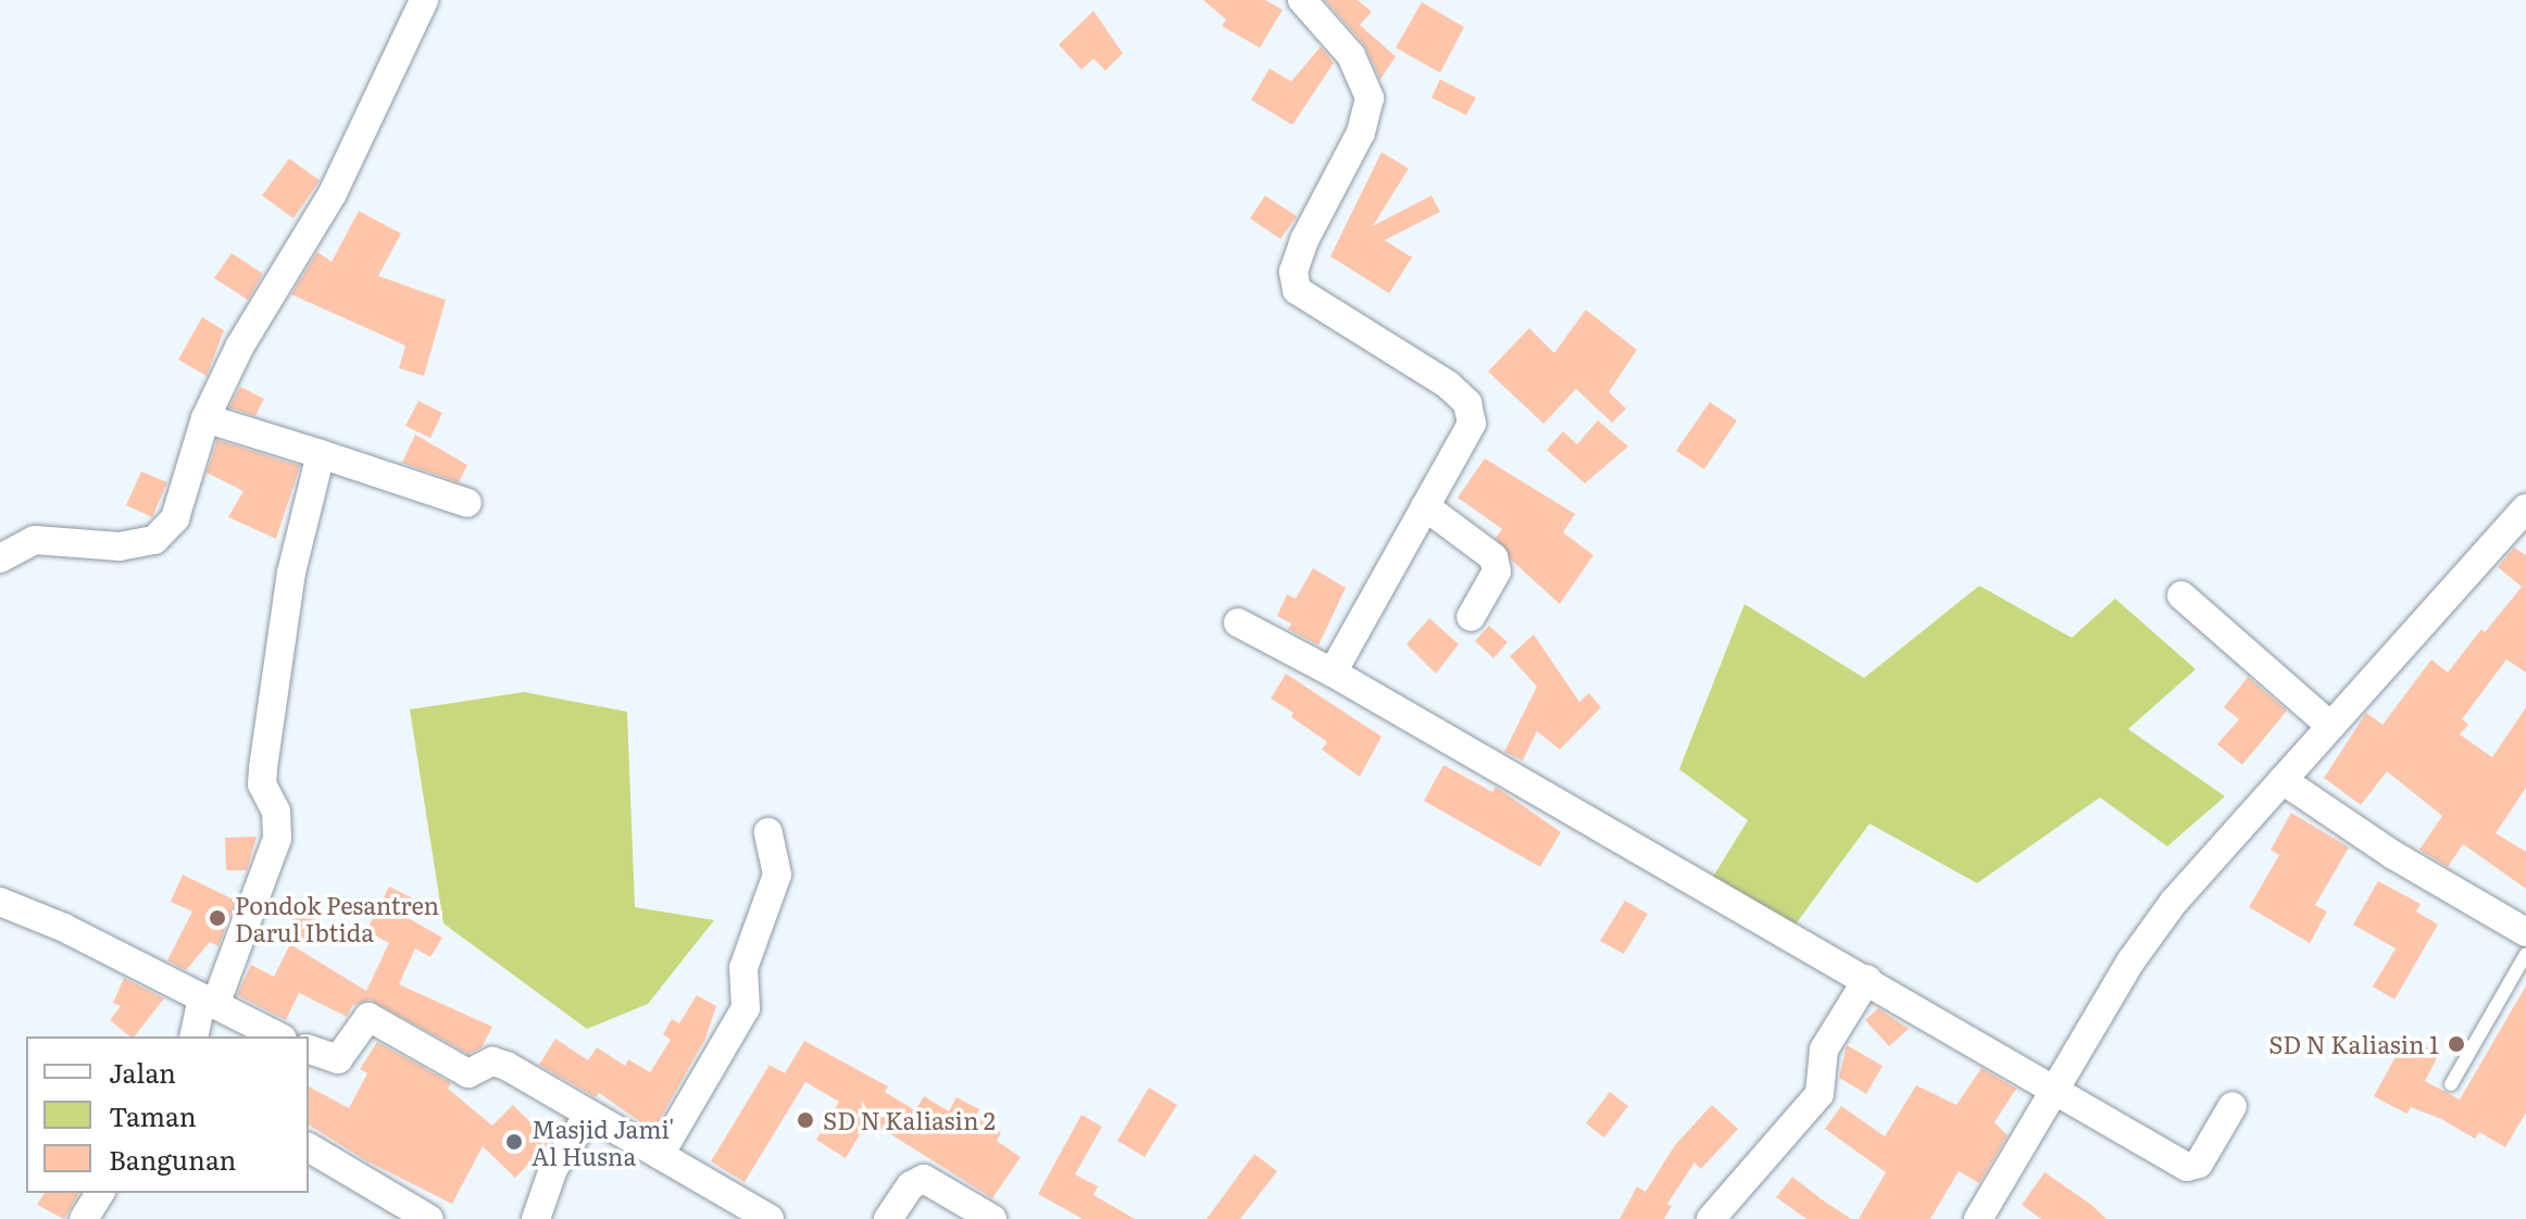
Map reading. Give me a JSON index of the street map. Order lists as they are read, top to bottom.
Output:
{
  "places": [
    "Pondok Pesantren Darul Ibtida",
    "SD N Kaliasin 1",
    "SD N Kaliasin 2",
    "Masjid Jami' Al Husna"
  ],
  "legend": ["Jalan", "Taman", "Bangunan"]
}
